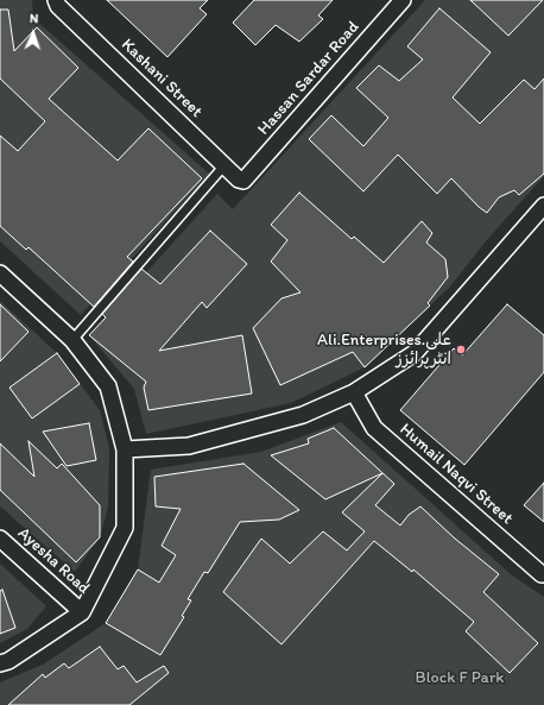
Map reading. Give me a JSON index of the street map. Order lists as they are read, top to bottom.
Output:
{
  "streets": {
    "street": [
      "Kashani Street",
      "Hassan Sardar Road",
      "Humail Naqvi Street",
      "Ayesha Road"
    ]
  },
  "crossings": [
    ["Kashani Street", "Hassan Sardar Road"]
  ],
  "parks": ["Block F Park"],
  "places": ["Ali.Enterprises.علی انٹرپرائزز"],
  "north": "top"
}
